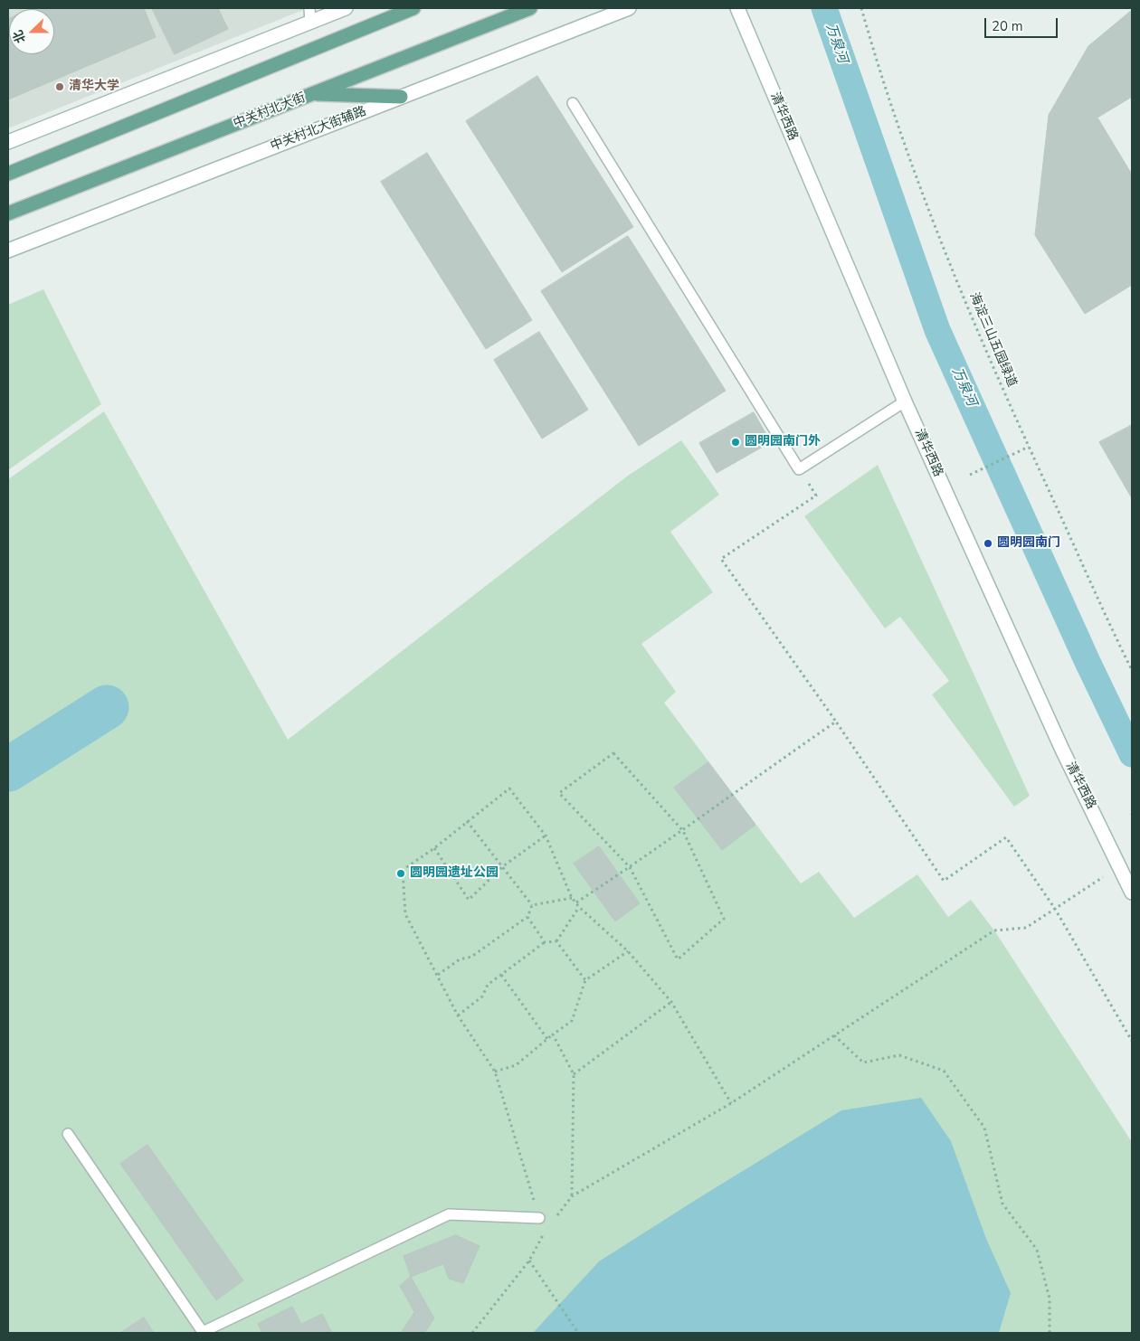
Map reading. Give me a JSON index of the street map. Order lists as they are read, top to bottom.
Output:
{
  "streets": {
    "main road": ["中关村北大街"],
    "street": ["清华西路", "中关村北大街辅路"],
    "path": ["海淀三山五园绿道"]
  },
  "water": ["万泉河"],
  "places": [
    "清华大学",
    "圆明园南门外",
    "圆明园南门",
    "圆明园遗址公园"
  ],
  "scale_bar": "20 m",
  "north": "left"
}
